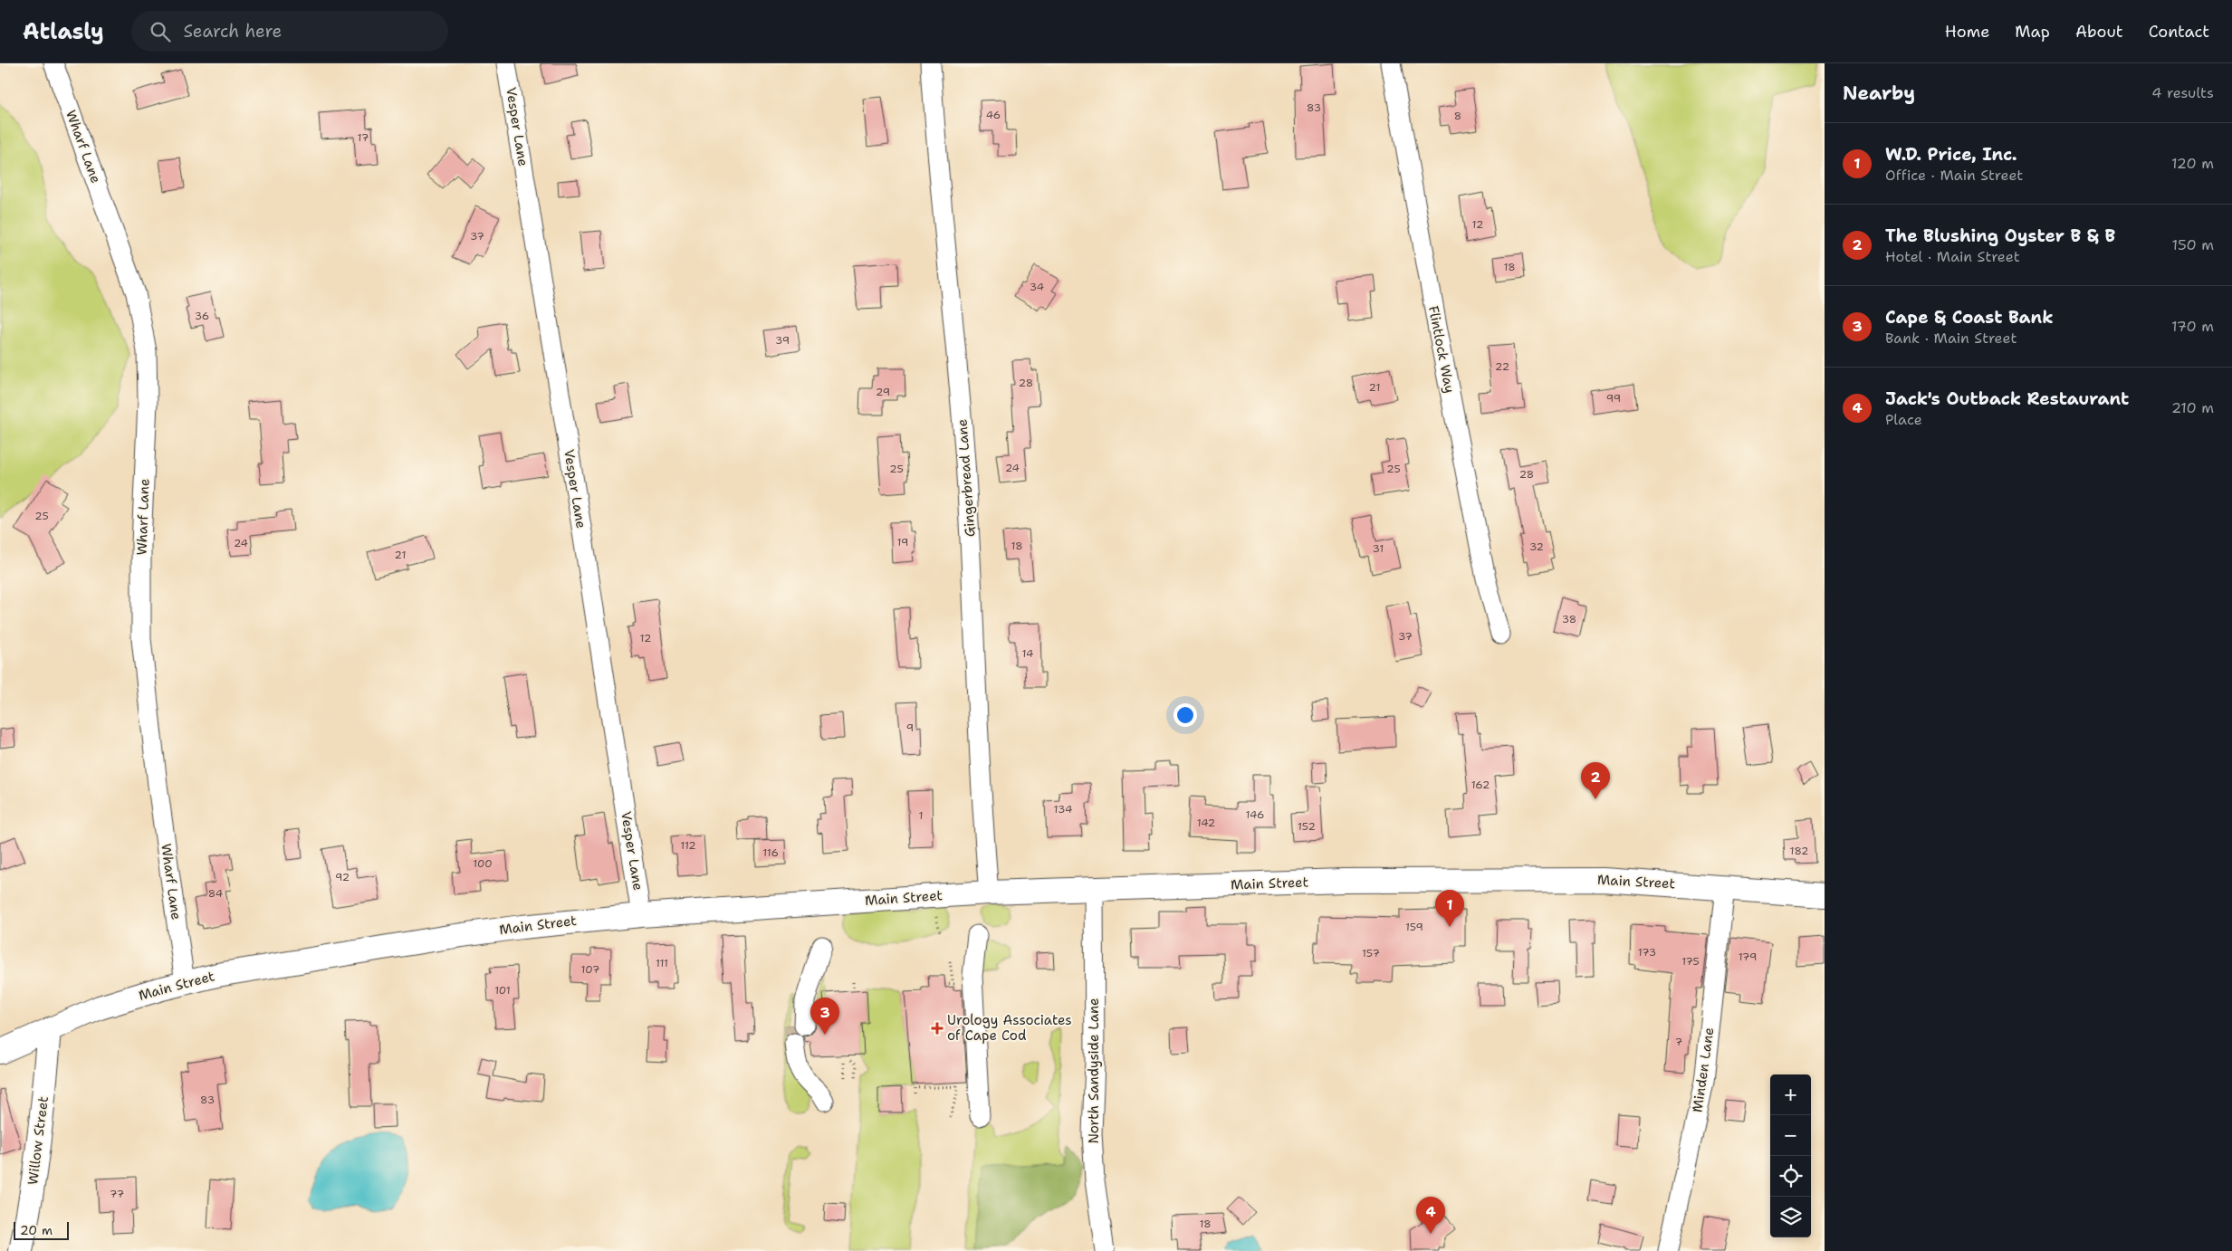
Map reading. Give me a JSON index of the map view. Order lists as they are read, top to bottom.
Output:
{
  "streets": {
    "main road": ["Main Street", "Willow Street"],
    "street": [
      "Vesper Lane",
      "Wharf Lane",
      "Flintlock Way",
      "Gingerbread Lane",
      "Minden Lane",
      "North Sandyside Lane"
    ]
  },
  "crossings": [
    ["Vesper Lane", "Main Street"],
    ["Wharf Lane", "Main Street"],
    ["Gingerbread Lane", "Main Street"],
    ["Main Street", "Minden Lane"],
    ["Main Street", "North Sandyside Lane"],
    ["Main Street", "Willow Street"]
  ],
  "places": {
    "health": ["Urology Associates of Cape Cod"]
  },
  "house_numbers": [
    "83",
    "46",
    "8",
    "17",
    "12",
    "37",
    "18",
    "34",
    "36",
    "39",
    "22",
    "28",
    "21",
    "29",
    "99",
    "24",
    "25",
    "25",
    "28",
    "25",
    "19",
    "24",
    "18",
    "32",
    "31",
    "21",
    "38",
    "37",
    "12",
    "14",
    "9",
    "162",
    "134",
    "146",
    "1",
    "142",
    "152",
    "112",
    "182",
    "116",
    "100",
    "92",
    "84",
    "159",
    "173",
    "157",
    "179",
    "175",
    "111",
    "107",
    "101",
    "7",
    "83",
    "77",
    "18"
  ],
  "scale_bar": "20 m",
  "page": {
    "header": "Atlasly",
    "search": "Search here",
    "nav": [
      "Home",
      "Map",
      "About",
      "Contact"
    ],
    "heading": ["Nearby", "4 results"],
    "list": [
      {
        "mark": "1",
        "name": "W.D. Price, Inc.",
        "note": "Office · Main Street",
        "value": "120 m"
      },
      {
        "mark": "2",
        "name": "The Blushing Oyster B & B",
        "note": "Hotel · Main Street",
        "value": "150 m"
      },
      {
        "mark": "3",
        "name": "Cape & Coast Bank",
        "note": "Bank · Main Street",
        "value": "170 m"
      },
      {
        "mark": "4",
        "name": "Jack's Outback Restaurant",
        "note": "Place",
        "value": "210 m"
      }
    ],
    "pins": [
      "2",
      "1",
      "3",
      "4"
    ],
    "map_buttons": ["+", "−"],
    "scale": "20 m"
  }
}
